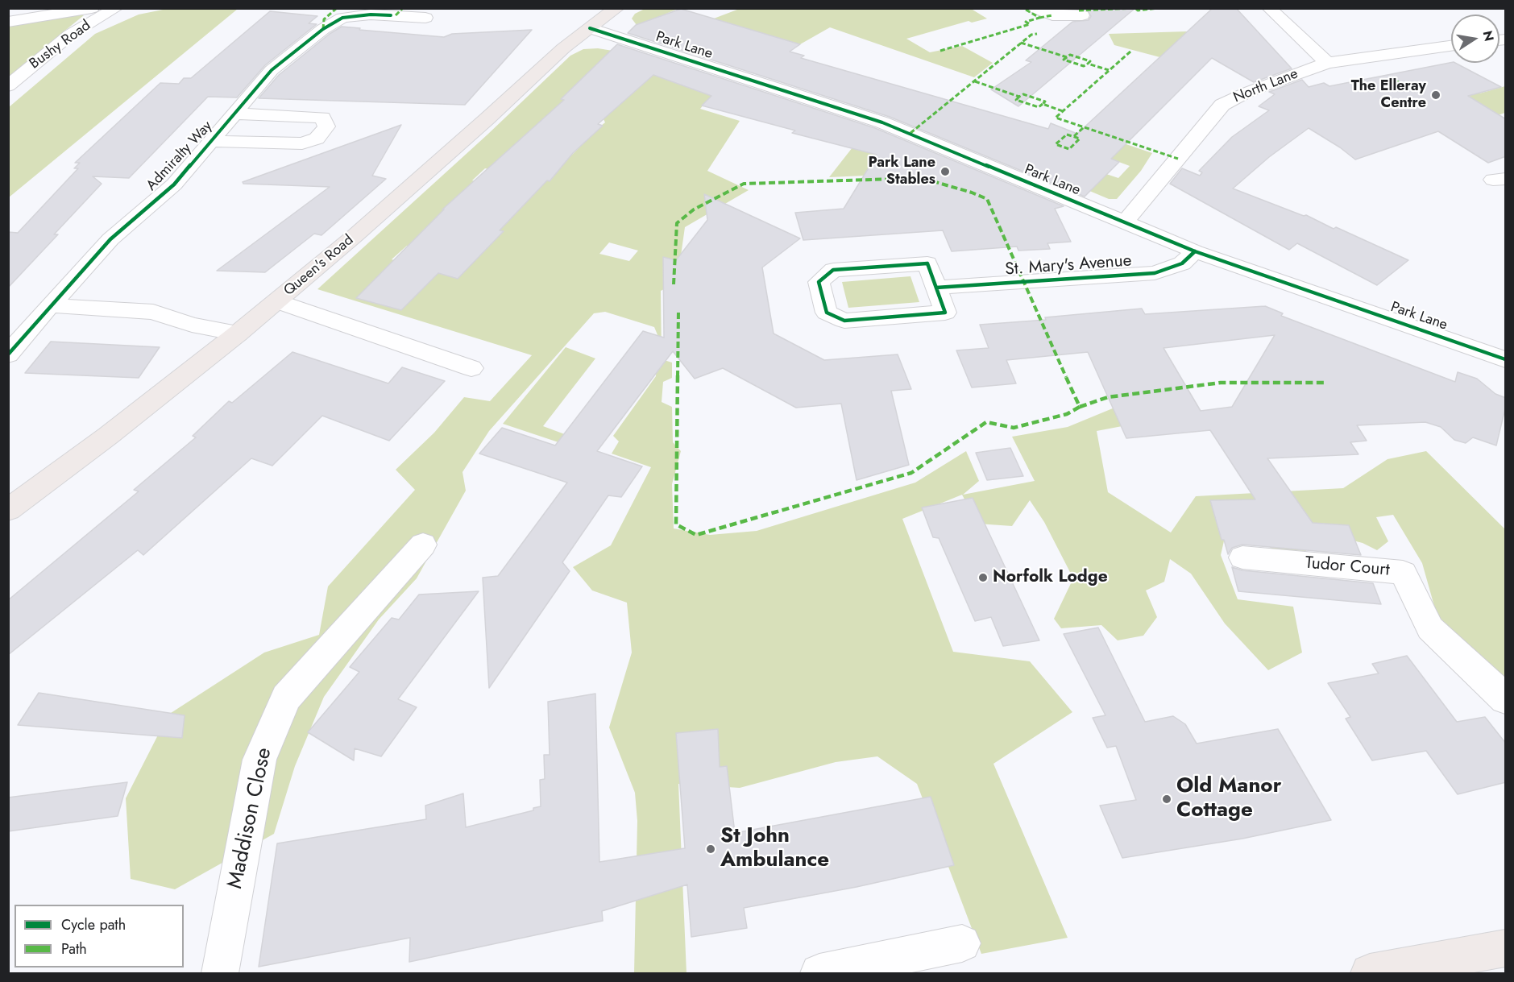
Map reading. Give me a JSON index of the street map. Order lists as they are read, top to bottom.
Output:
{
  "streets": {
    "main road": ["Queen's Road"],
    "street": [
      "Bushy Road",
      "Park Lane",
      "North Lane",
      "Admiralty Way",
      "St. Mary's Avenue",
      "Tudor Court",
      "Maddison Close"
    ]
  },
  "crossings": [
    ["Park Lane", "North Lane"],
    ["Park Lane", "Queen's Road"],
    ["Park Lane", "St. Mary's Avenue"]
  ],
  "places": [
    "The Elleray Centre",
    "Park Lane Stables",
    "Norfolk Lodge",
    "Old Manor Cottage",
    "St John Ambulance"
  ],
  "legend": ["Cycle path", "Path"],
  "north": "right"
}
